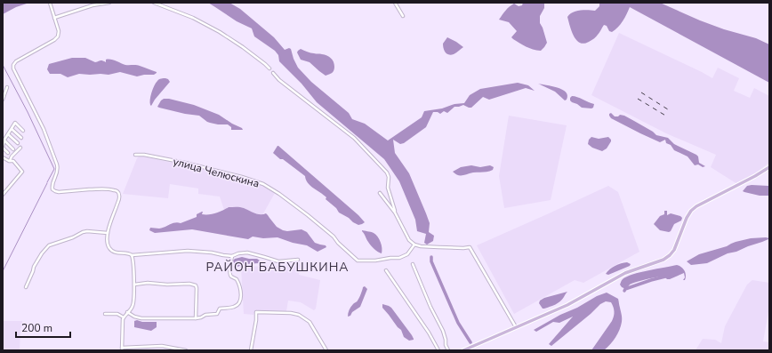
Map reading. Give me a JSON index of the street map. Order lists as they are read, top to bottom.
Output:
{
  "streets": {
    "street": ["улица Челюскина"]
  },
  "districts": ["РАЙОН БАБУШКИНА"],
  "scale_bar": "200 m"
}
